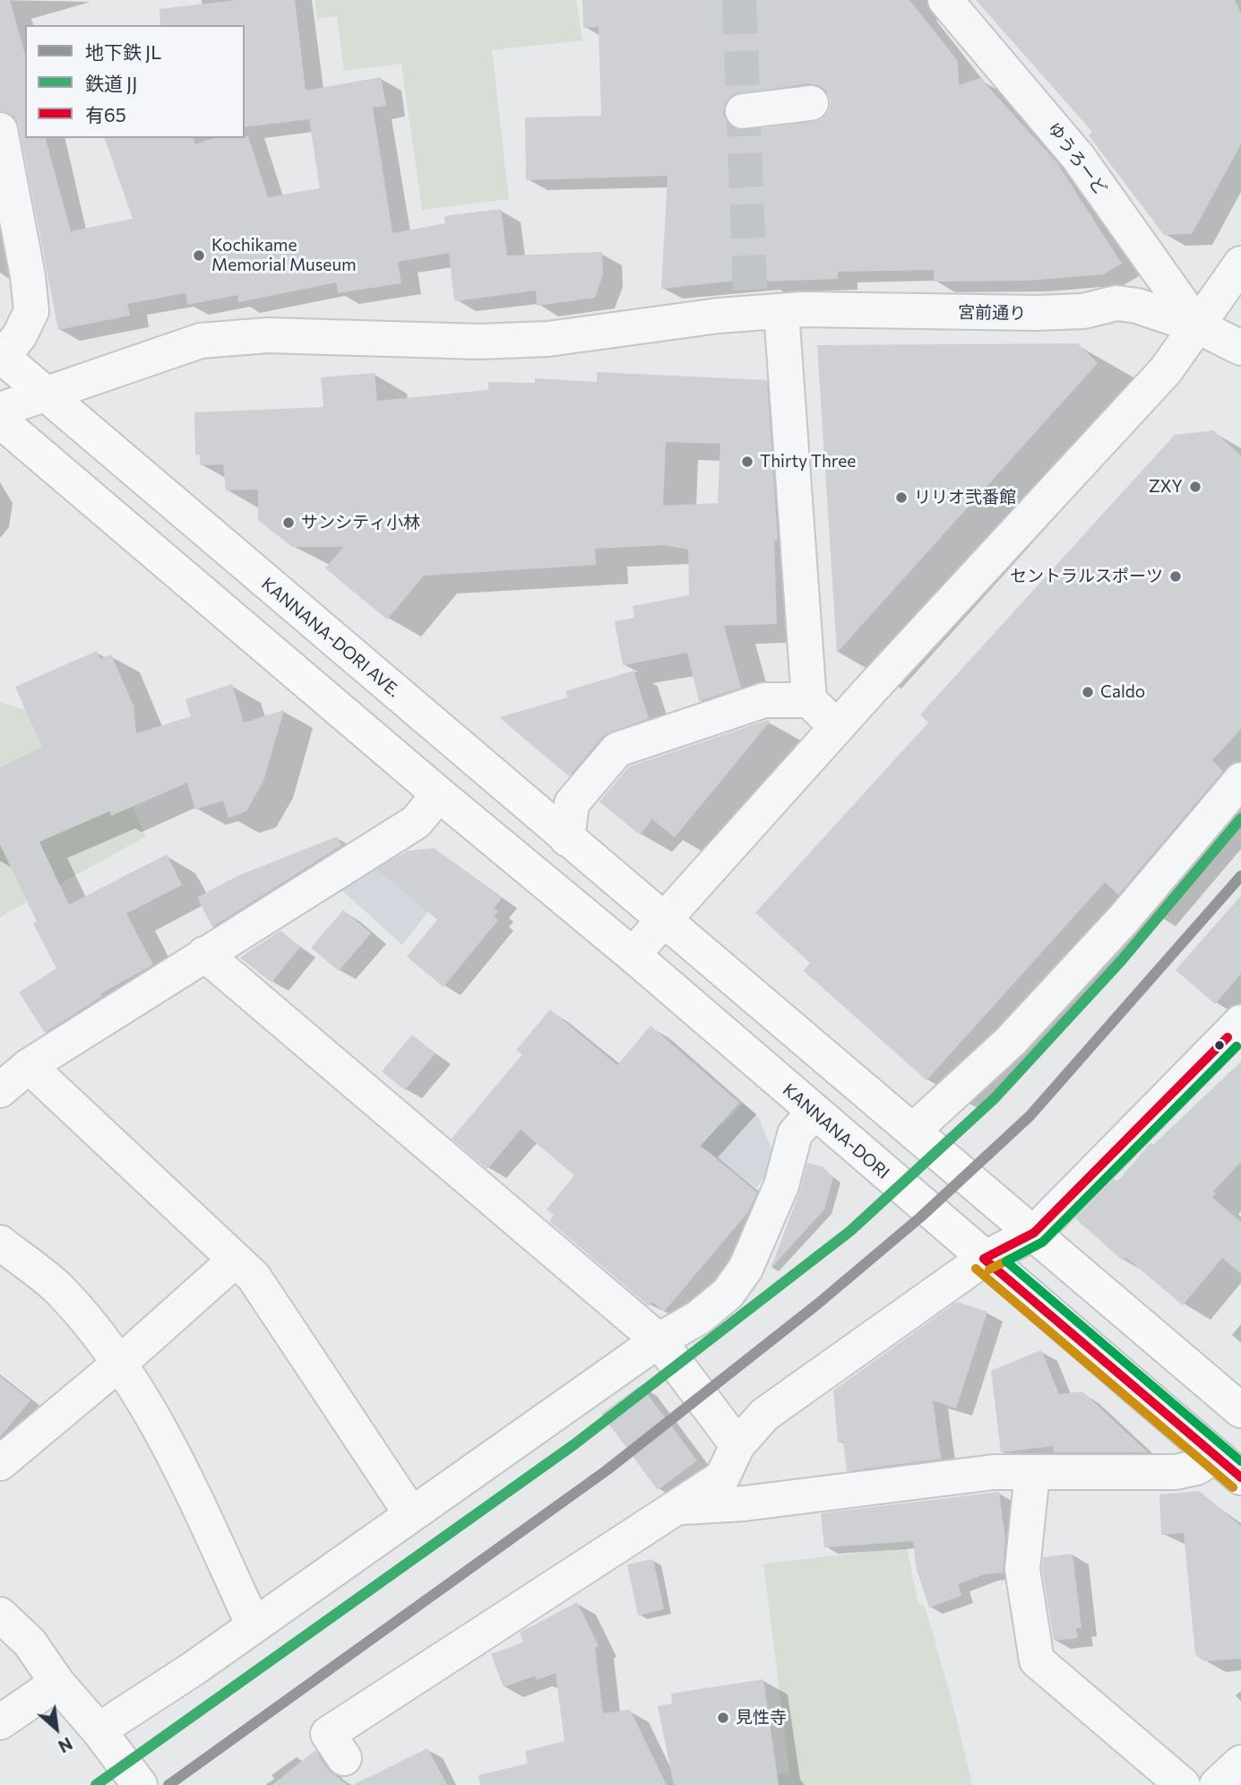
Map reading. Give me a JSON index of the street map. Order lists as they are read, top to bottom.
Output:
{
  "streets": {
    "main road": ["KANNANA-DORI AVE.", "KANNANA-DORI"],
    "street": ["ゆうろーど", "宮前通り"]
  },
  "crossings": [
    ["ゆうろーど", "宮前通り"],
    ["宮前通り", "KANNANA-DORI AVE."]
  ],
  "places": [
    "Kochikame Memorial Museum",
    "Thirty Three",
    "ZXY",
    "リリオ弐番館",
    "サンシティ小林",
    "セントラルスポーツ",
    "Caldo",
    "見性寺"
  ],
  "lines": ["rail line JJ", "metro line JL", "transit line 有65"],
  "legend": ["地下鉄 JL", "鉄道 JJ", "有65"],
  "north": "bottom right"
}
